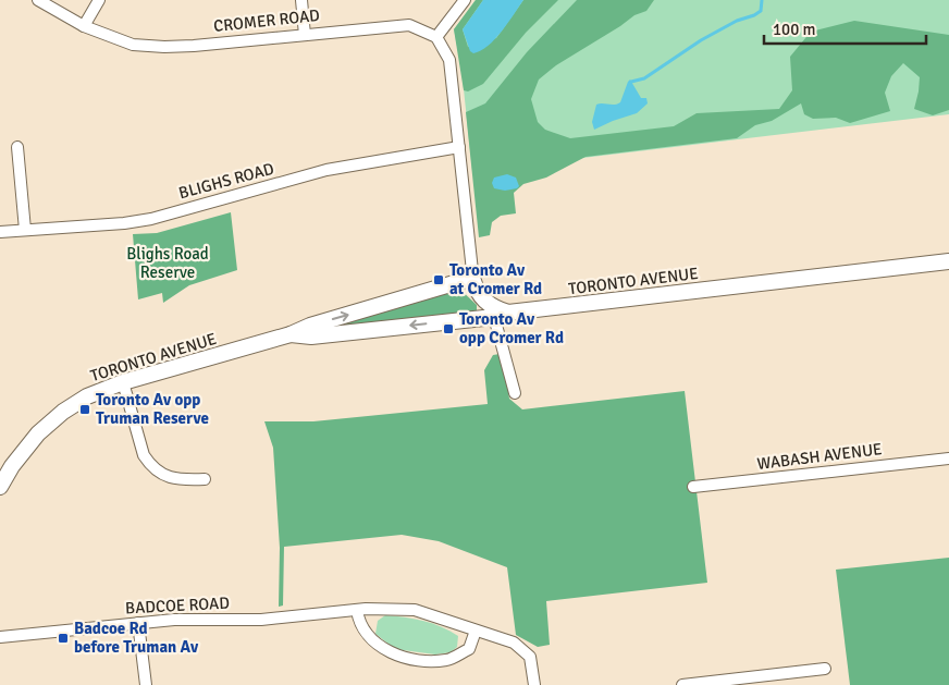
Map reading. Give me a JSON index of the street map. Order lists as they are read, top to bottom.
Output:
{
  "streets": {
    "street": [
      "CROMER ROAD",
      "BLIGHS ROAD",
      "TORONTO AVENUE",
      "WABASH AVENUE",
      "BADCOE ROAD"
    ]
  },
  "parks": ["Blighs Road Reserve"],
  "places": {
    "transit": [
      "Toronto Av at Cromer Rd",
      "Toronto Av opp Cromer Rd",
      "Toronto Av opp Truman Reserve",
      "Badcoe Rd before Truman Av"
    ]
  },
  "scale_bar": "100 m"
}
